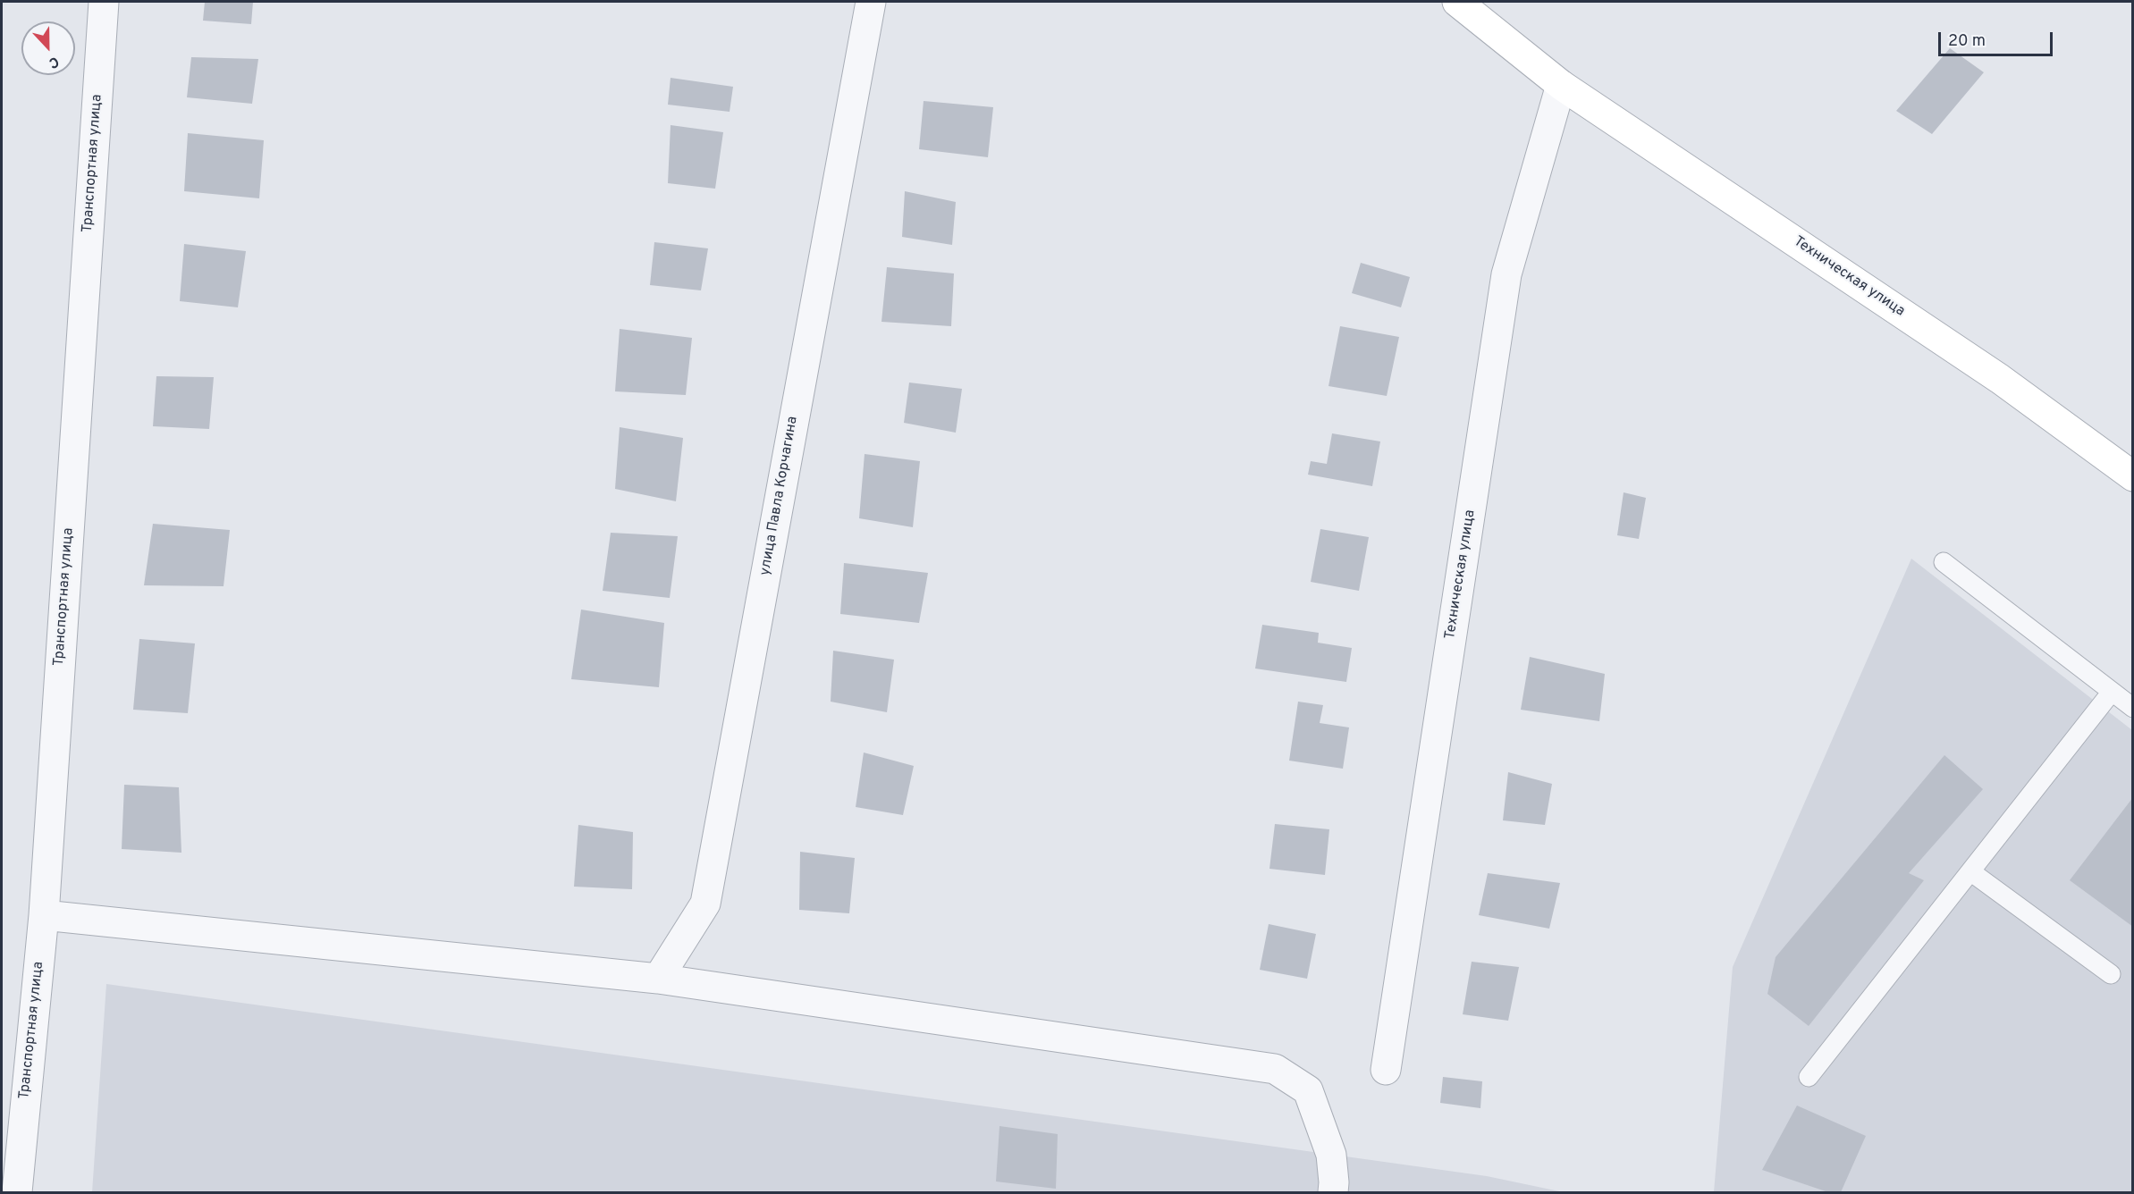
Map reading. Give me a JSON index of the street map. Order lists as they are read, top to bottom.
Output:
{
  "streets": {
    "main road": ["Техническая улица"],
    "street": ["Транспортная улица", "улица Павла Корчагина"]
  },
  "scale_bar": "20 m",
  "north": "bottom"
}
